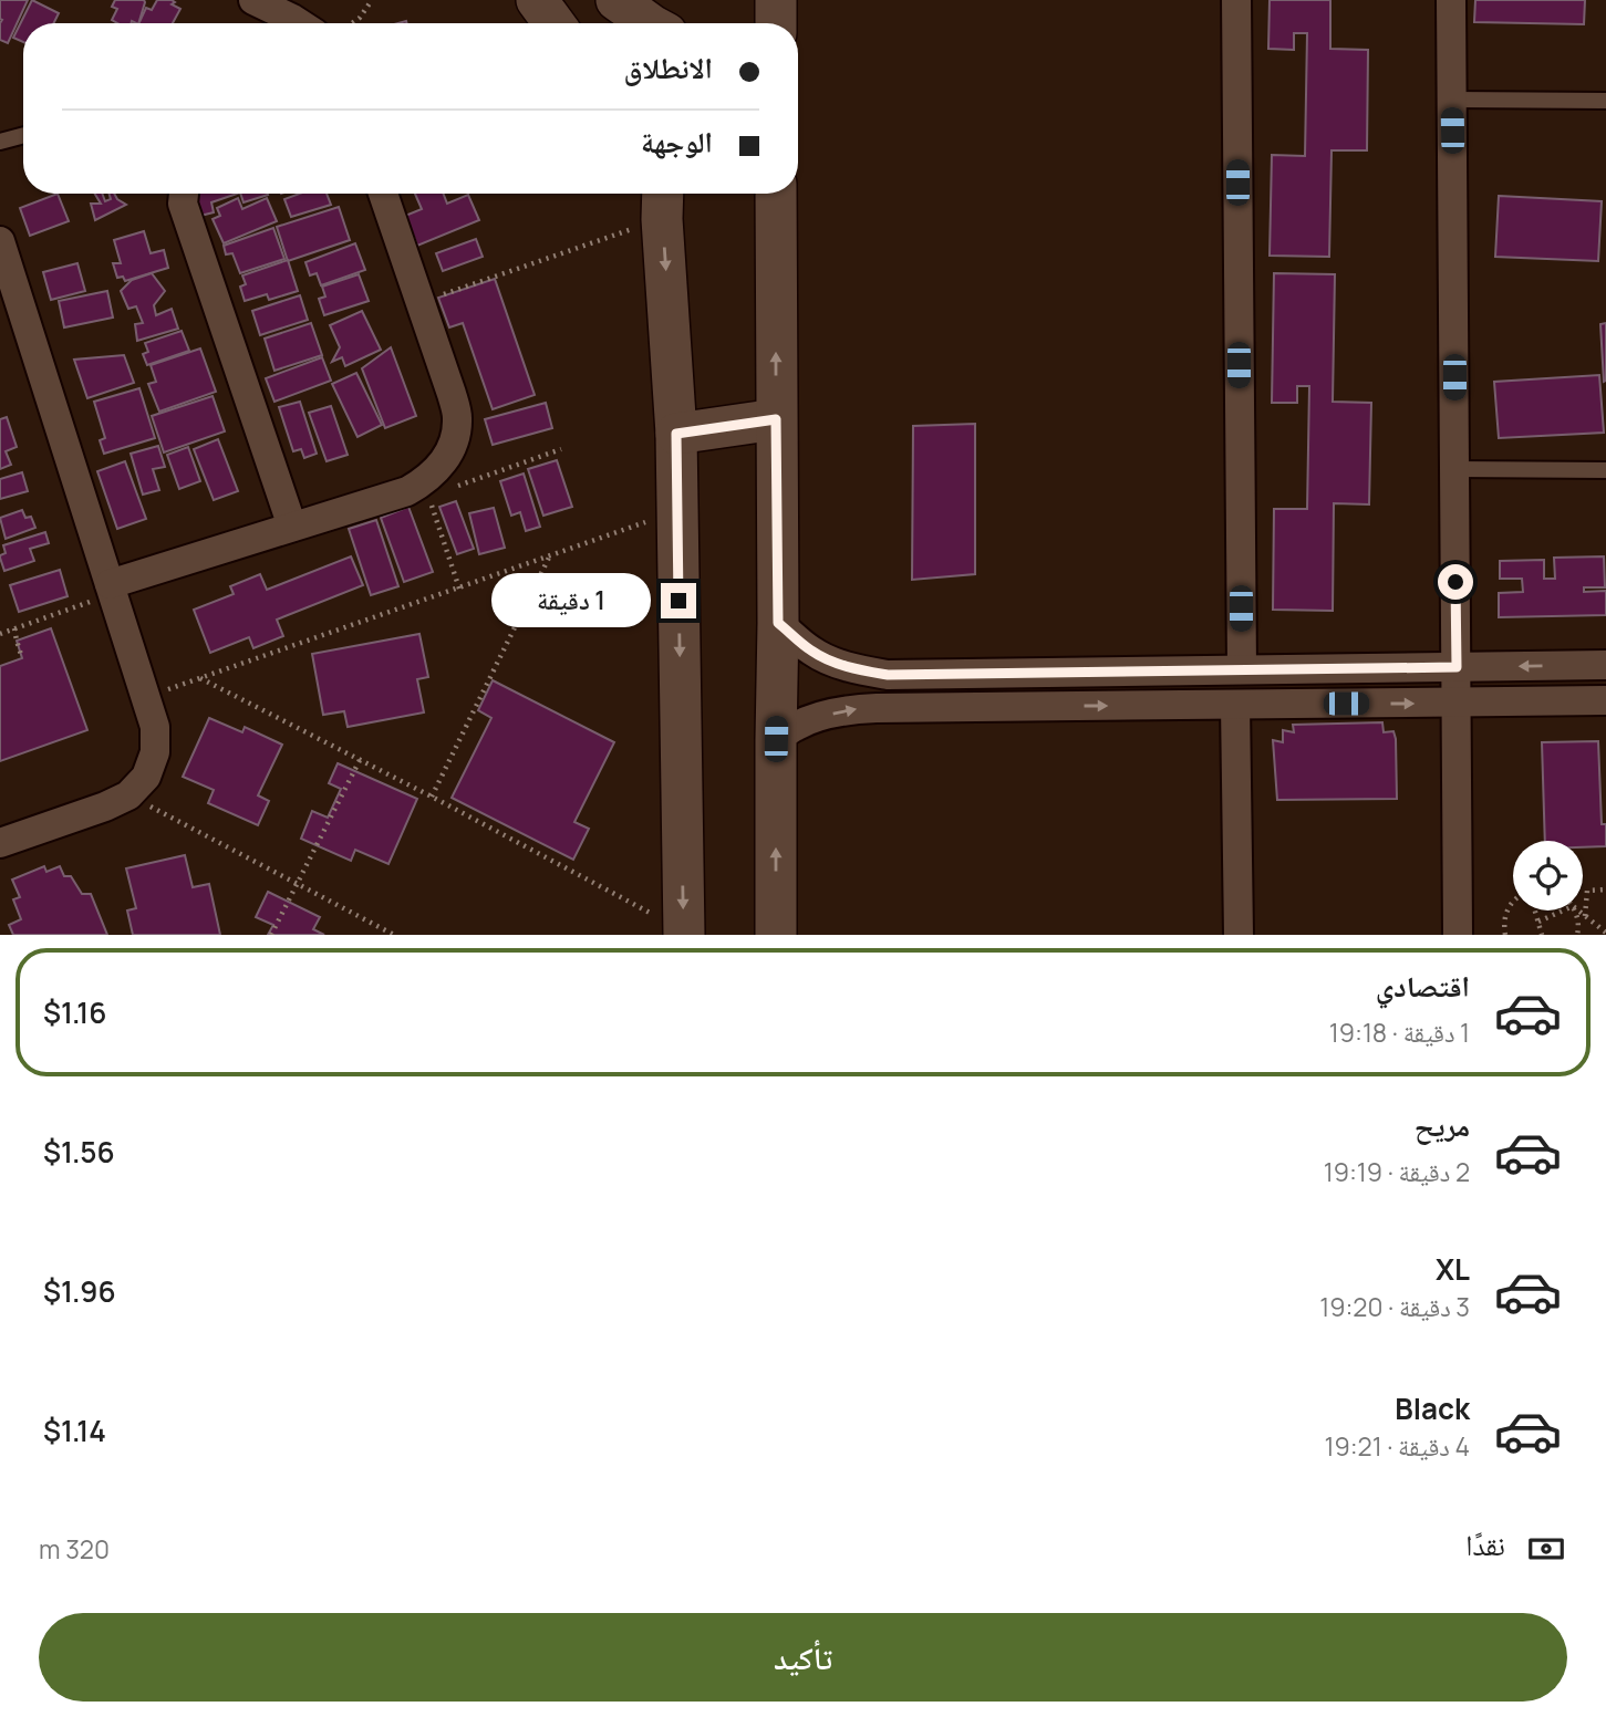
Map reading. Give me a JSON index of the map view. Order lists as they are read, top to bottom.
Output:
{
  "page": {
    "banner": ["الانطلاق", "الوجهة"],
    "bubble": "1 دقيقة",
    "list": [
      {
        "name": "اقتصادي",
        "note": "1 دقيقة · 19:18",
        "value": "$1.16"
      },
      {
        "name": "مريح",
        "note": "2 دقيقة · 19:19",
        "value": "$1.56"
      },
      {
        "name": "XL",
        "note": "3 دقيقة · 19:20",
        "value": "$1.96"
      },
      {
        "name": "Black",
        "note": "4 دقيقة · 19:21",
        "value": "$1.14"
      }
    ],
    "pay": ["نقدًا", "320 m"],
    "buttons": "تأكيد"
  }
}
